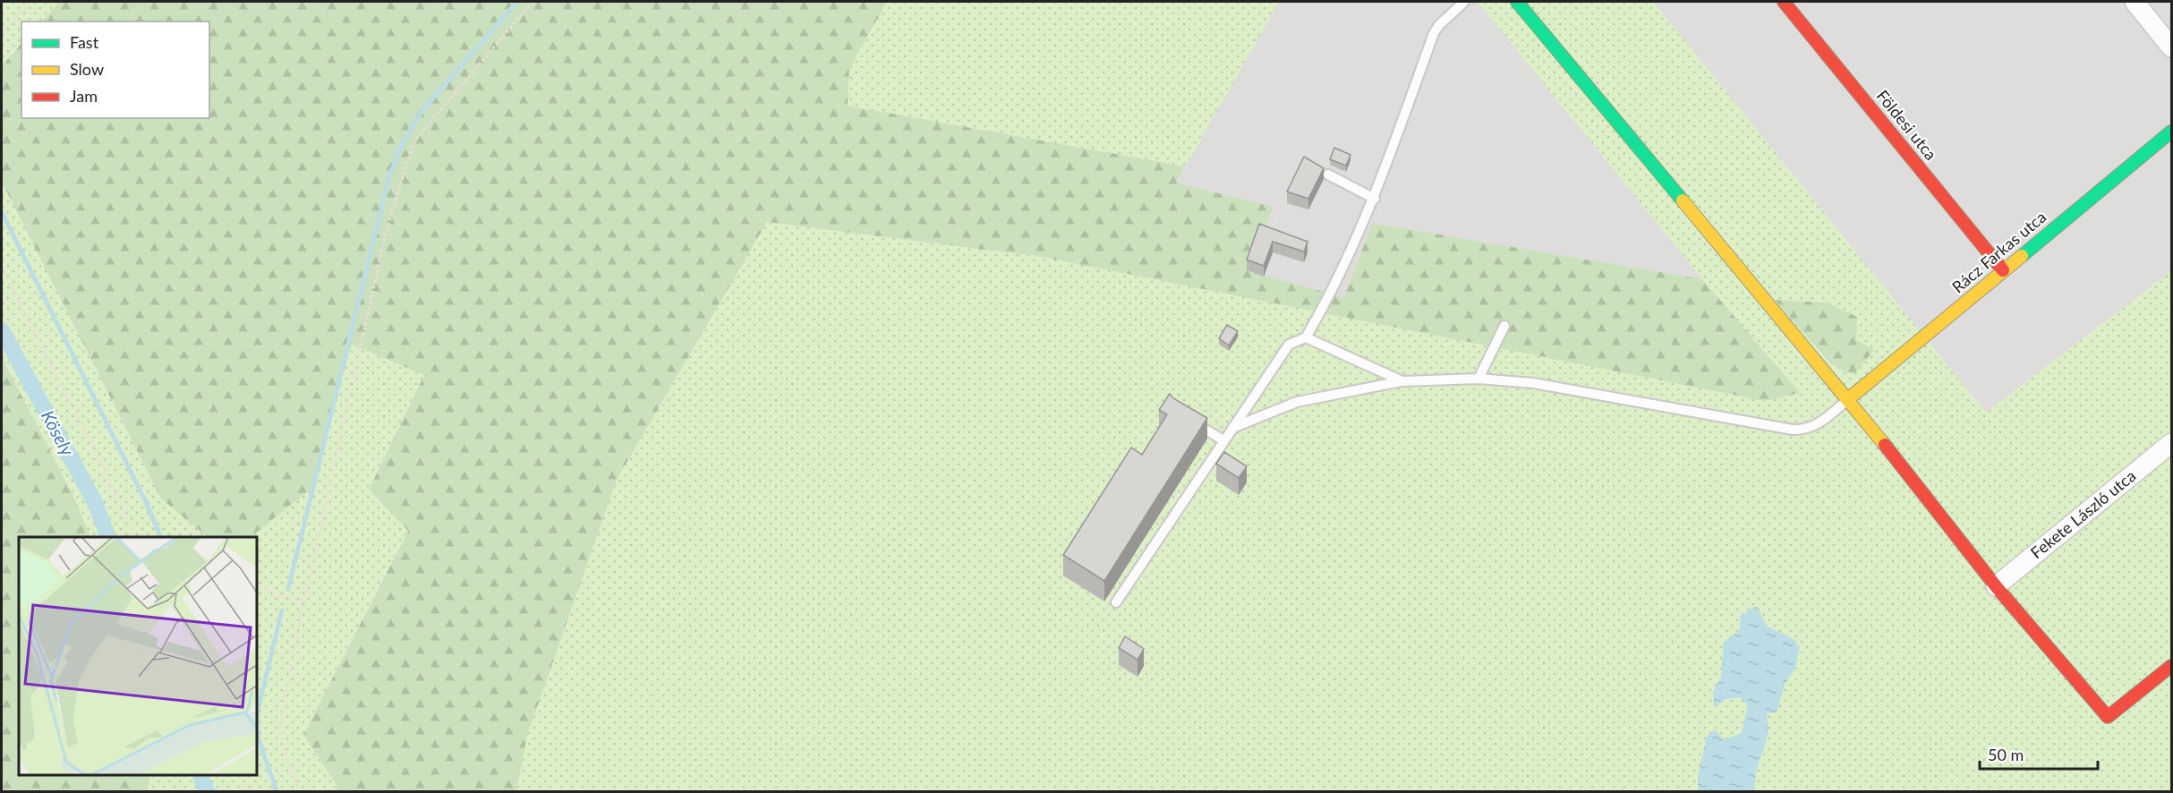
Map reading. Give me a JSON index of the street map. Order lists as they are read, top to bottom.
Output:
{
  "streets": {
    "street": ["Földesi utca", "Rácz Farkas utca", "Fekete László utca"]
  },
  "crossings": [
    ["Földesi utca", "Rácz Farkas utca"]
  ],
  "water": ["Kösely"],
  "legend": ["Fast", "Slow", "Jam"],
  "scale_bar": "50 m"
}
